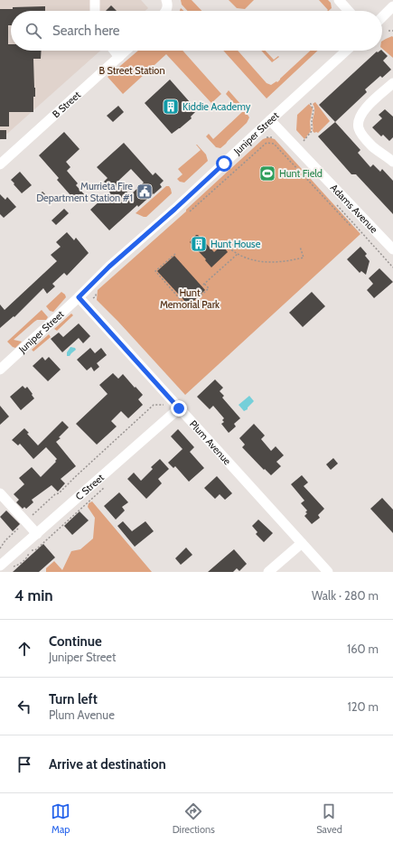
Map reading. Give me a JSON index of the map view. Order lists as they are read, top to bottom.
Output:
{
  "streets": {
    "street": [
      "B Street",
      "Juniper Street",
      "Adams Avenue",
      "Plum Avenue",
      "C Street"
    ]
  },
  "crossings": [
    ["Juniper Street", "Adams Avenue"],
    ["Juniper Street", "Plum Avenue"],
    ["Plum Avenue", "C Street"]
  ],
  "parks": ["B Street Station", "Hunt Memorial Park"],
  "places": {
    "building": ["Kiddie Academy", "Hunt House"],
    "sports": ["Hunt Field"],
    "public building": ["Murrieta Fire Department Station #1"]
  },
  "page": {
    "search": "Search here",
    "heading": ["4 min", "Walk · 280 m"],
    "list": [
      ["Continue", "Juniper Street", "160 m"],
      ["Turn left", "Plum Avenue", "120 m"],
      "Arrive at destination"
    ],
    "nav": ["Map", "Directions", "Saved"]
  }
}
